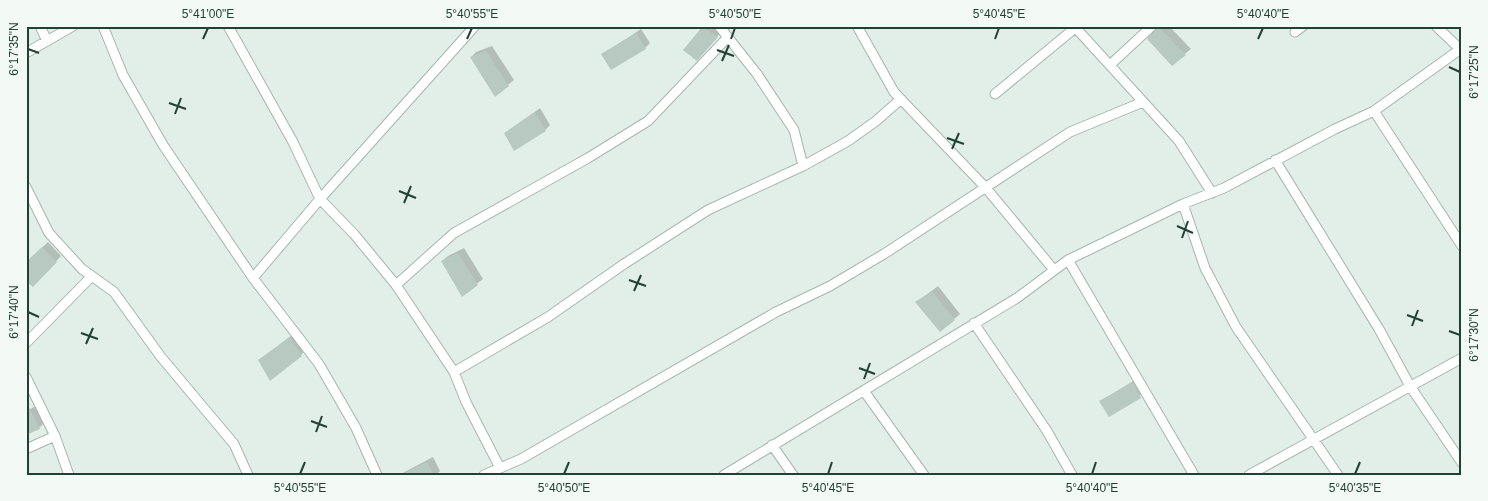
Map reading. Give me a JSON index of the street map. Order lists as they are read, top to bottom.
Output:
{
  "coordinates": [
    "5°41'00\"E",
    "5°40'55\"E",
    "5°40'50\"E",
    "5°40'45\"E",
    "5°40'40\"E",
    "6°17'35\"N",
    "6°17'25\"N",
    "6°17'40\"N",
    "6°17'30\"N",
    "5°40'35\"E"
  ]
}
